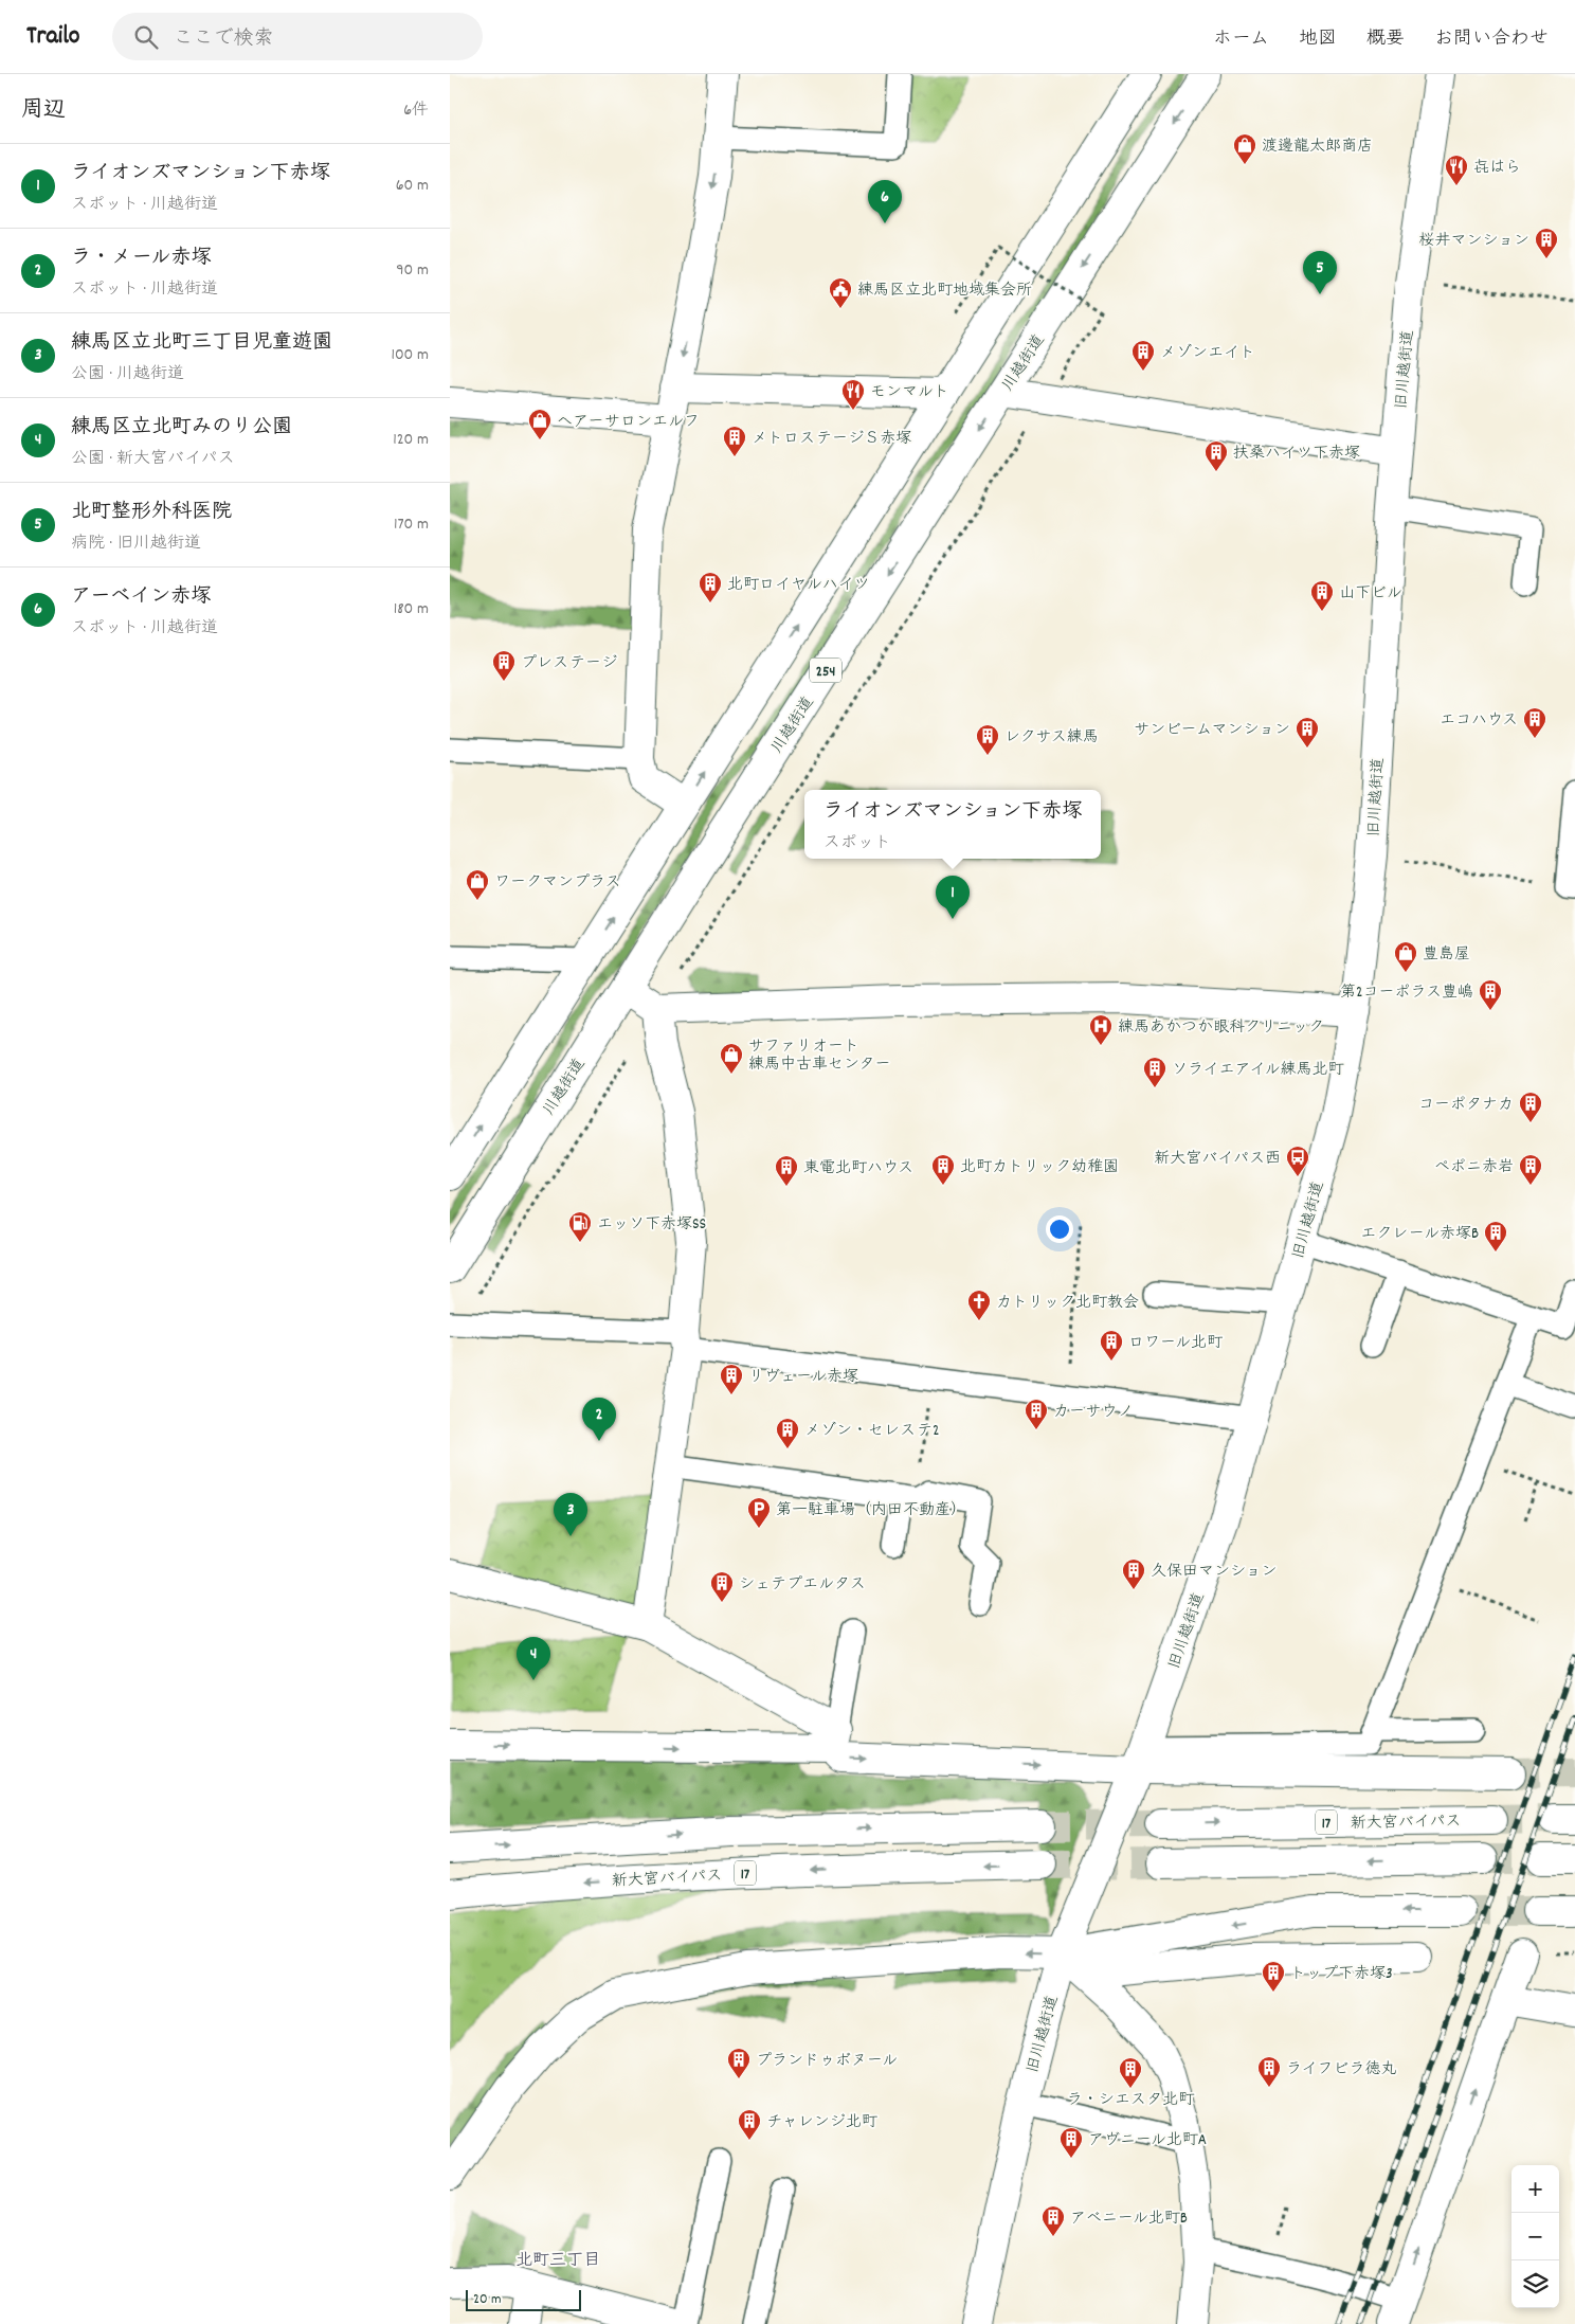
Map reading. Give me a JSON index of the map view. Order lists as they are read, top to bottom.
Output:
{
  "streets": {
    "main road": [
      "川越街道",
      "旧川越街道",
      "254",
      "新大宮バイパス",
      "17"
    ]
  },
  "districts": ["北町三丁目"],
  "places": {
    "shop": [
      "渡邊龍太郎商店",
      "ヘアーサロンエルフ",
      "ワークマンプラス",
      "豊島屋",
      "サファリオート 練馬中古車センター"
    ],
    "restaurant": ["㐂はら", "モンマルト"],
    "building": [
      "桜井マンション",
      "メゾンエイト",
      "メトロステージＳ赤塚",
      "扶桑ハイツ下赤塚",
      "北町ロイヤルハイツ",
      "山下ビル",
      "プレステージ",
      "エコハウス",
      "サンビームマンション",
      "レクサス練馬",
      "第2コーポラス豊嶋",
      "ソライエアイル練馬北町",
      "コーポタナカ",
      "北町カトリック幼稚園",
      "ペポニ赤岩",
      "東電北町ハウス",
      "エクレール赤塚B",
      "ロワール北町",
      "リヴェール赤塚",
      "カーサウノ",
      "メゾン・セレステ2",
      "久保田マンション",
      "シェテプエルタス",
      "トップ下赤塚3",
      "プランドゥボヌール",
      "ライフビラ徳丸",
      "ラ・シエスタ北町",
      "チャレンジ北町",
      "アヴニール北町A",
      "アベニール北町B"
    ],
    "public building": ["練馬区立北町地域集会所"],
    "hospital": ["練馬あかつか眼科クリニック"],
    "bus stop": ["新大宮バイパス西"],
    "fuel station": ["エッソ下赤塚SS"],
    "church": ["カトリック北町教会"],
    "parking": ["第一駐車場（内田不動産）"]
  },
  "scale_bar": "20 m",
  "page": {
    "header": "Trailo",
    "search": "ここで検索",
    "nav": [
      "ホーム",
      "地図",
      "概要",
      "お問い合わせ"
    ],
    "heading": ["周辺", "6件"],
    "list": [
      {
        "mark": "1",
        "name": "ライオンズマンション下赤塚",
        "note": "スポット · 川越街道",
        "value": "60 m"
      },
      {
        "mark": "2",
        "name": "ラ・メール赤塚",
        "note": "スポット · 川越街道",
        "value": "90 m"
      },
      {
        "mark": "3",
        "name": "練馬区立北町三丁目児童遊園",
        "note": "公園 · 川越街道",
        "value": "100 m"
      },
      {
        "mark": "4",
        "name": "練馬区立北町みのり公園",
        "note": "公園 · 新大宮バイパス",
        "value": "120 m"
      },
      {
        "mark": "5",
        "name": "北町整形外科医院",
        "note": "病院 · 旧川越街道",
        "value": "170 m"
      },
      {
        "mark": "6",
        "name": "アーベイン赤塚",
        "note": "スポット · 川越街道",
        "value": "180 m"
      }
    ],
    "pins": [
      "6",
      "5",
      "1",
      "2",
      "3",
      "4"
    ],
    "popup": ["ライオンズマンション下赤塚", "スポット"],
    "map_buttons": ["+", "−"],
    "scale": "20 m"
  }
}
